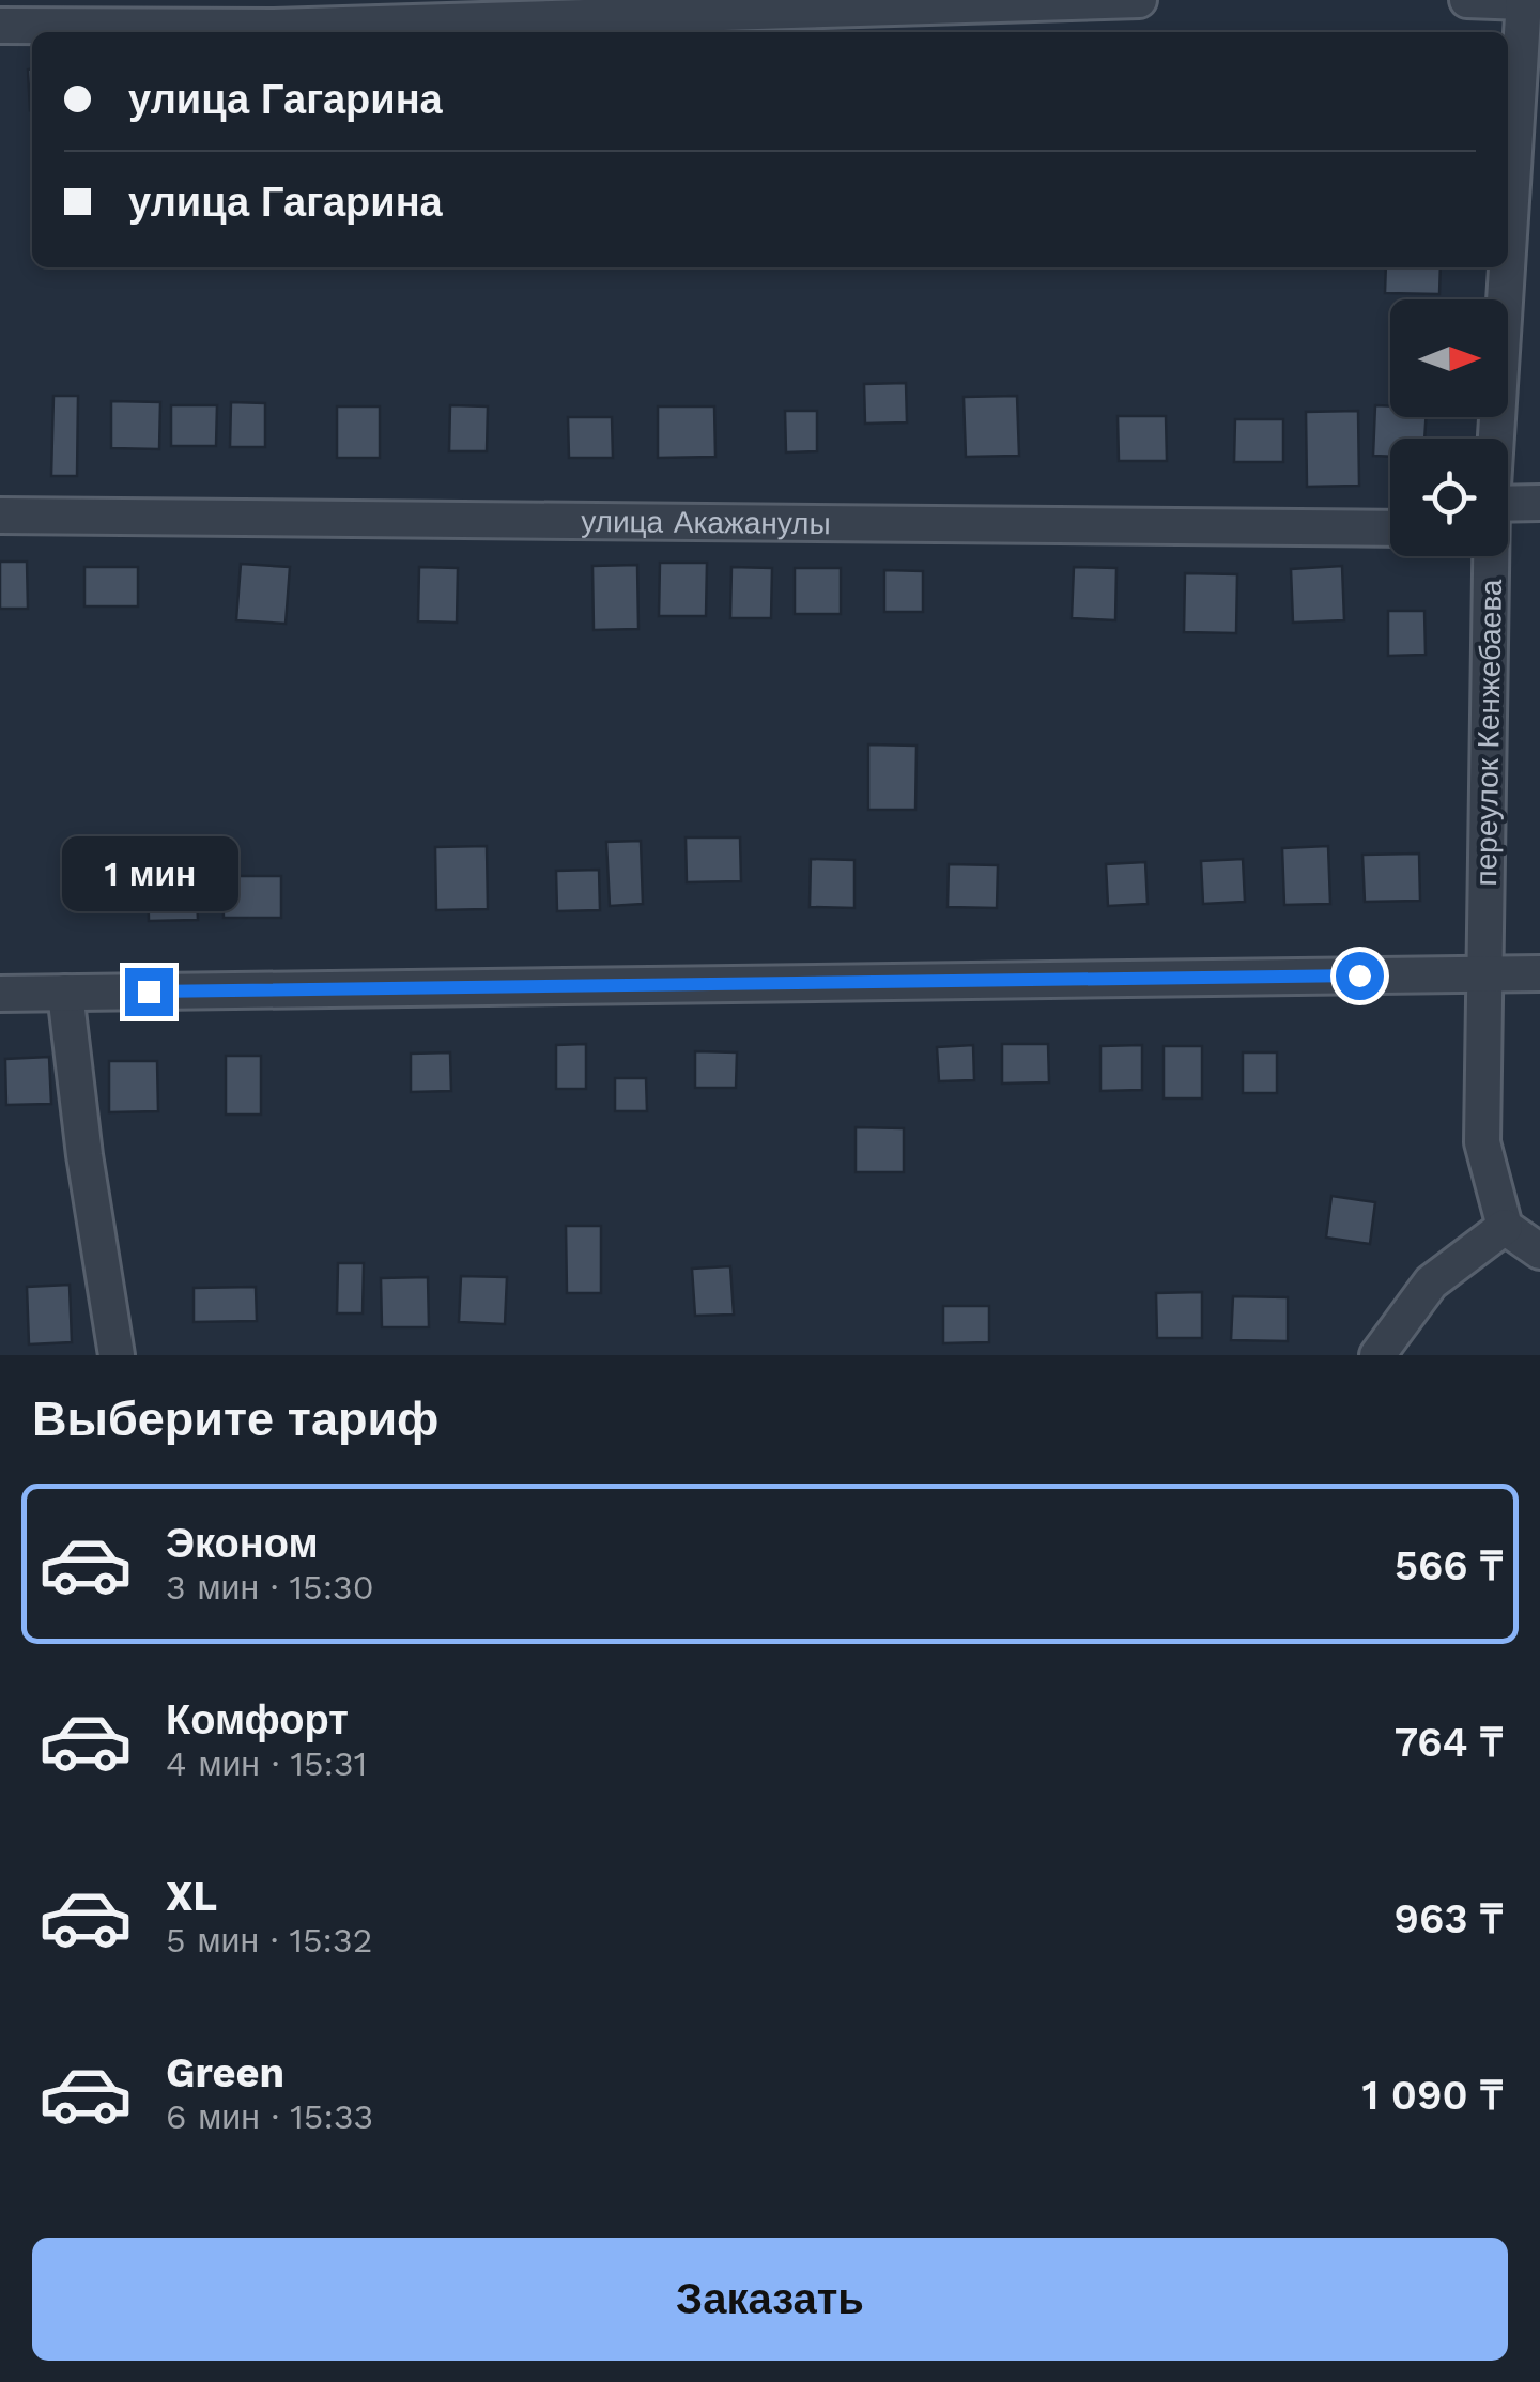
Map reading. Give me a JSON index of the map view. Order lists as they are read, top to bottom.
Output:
{
  "streets": {
    "street": ["улица Акажанулы", "переулок Кенжебаева"]
  },
  "north": "right",
  "page": {
    "banner": ["улица Гагарина", "улица Гагарина"],
    "bubble": "1 мин",
    "heading": "Выберите тариф",
    "list": [
      {
        "name": "Эконом",
        "note": "3 мин · 15:30",
        "value": "566 ₸"
      },
      {
        "name": "Комфорт",
        "note": "4 мин · 15:31",
        "value": "764 ₸"
      },
      {
        "name": "XL",
        "note": "5 мин · 15:32",
        "value": "963 ₸"
      },
      {
        "name": "Green",
        "note": "6 мин · 15:33",
        "value": "1 090 ₸"
      }
    ],
    "buttons": "Заказать"
  }
}
